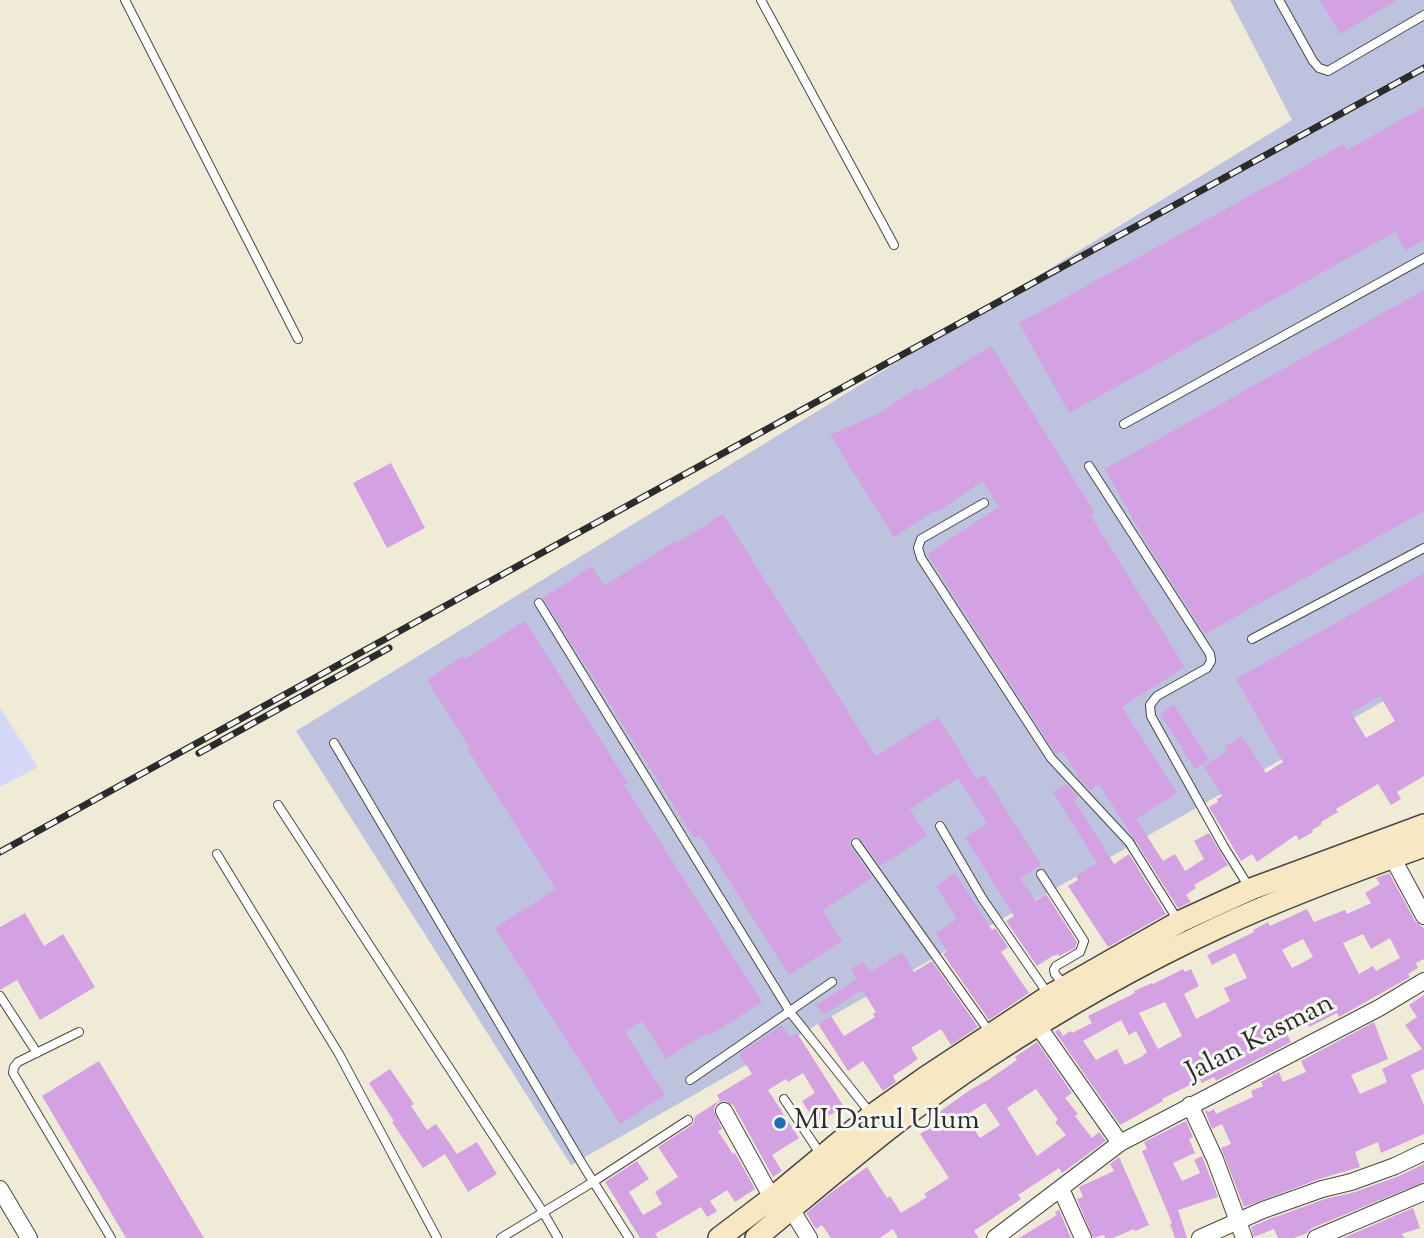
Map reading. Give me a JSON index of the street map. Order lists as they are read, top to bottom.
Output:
{
  "streets": {
    "street": ["Jalan Kasman"]
  },
  "places": ["MI Darul Ulum"]
}
